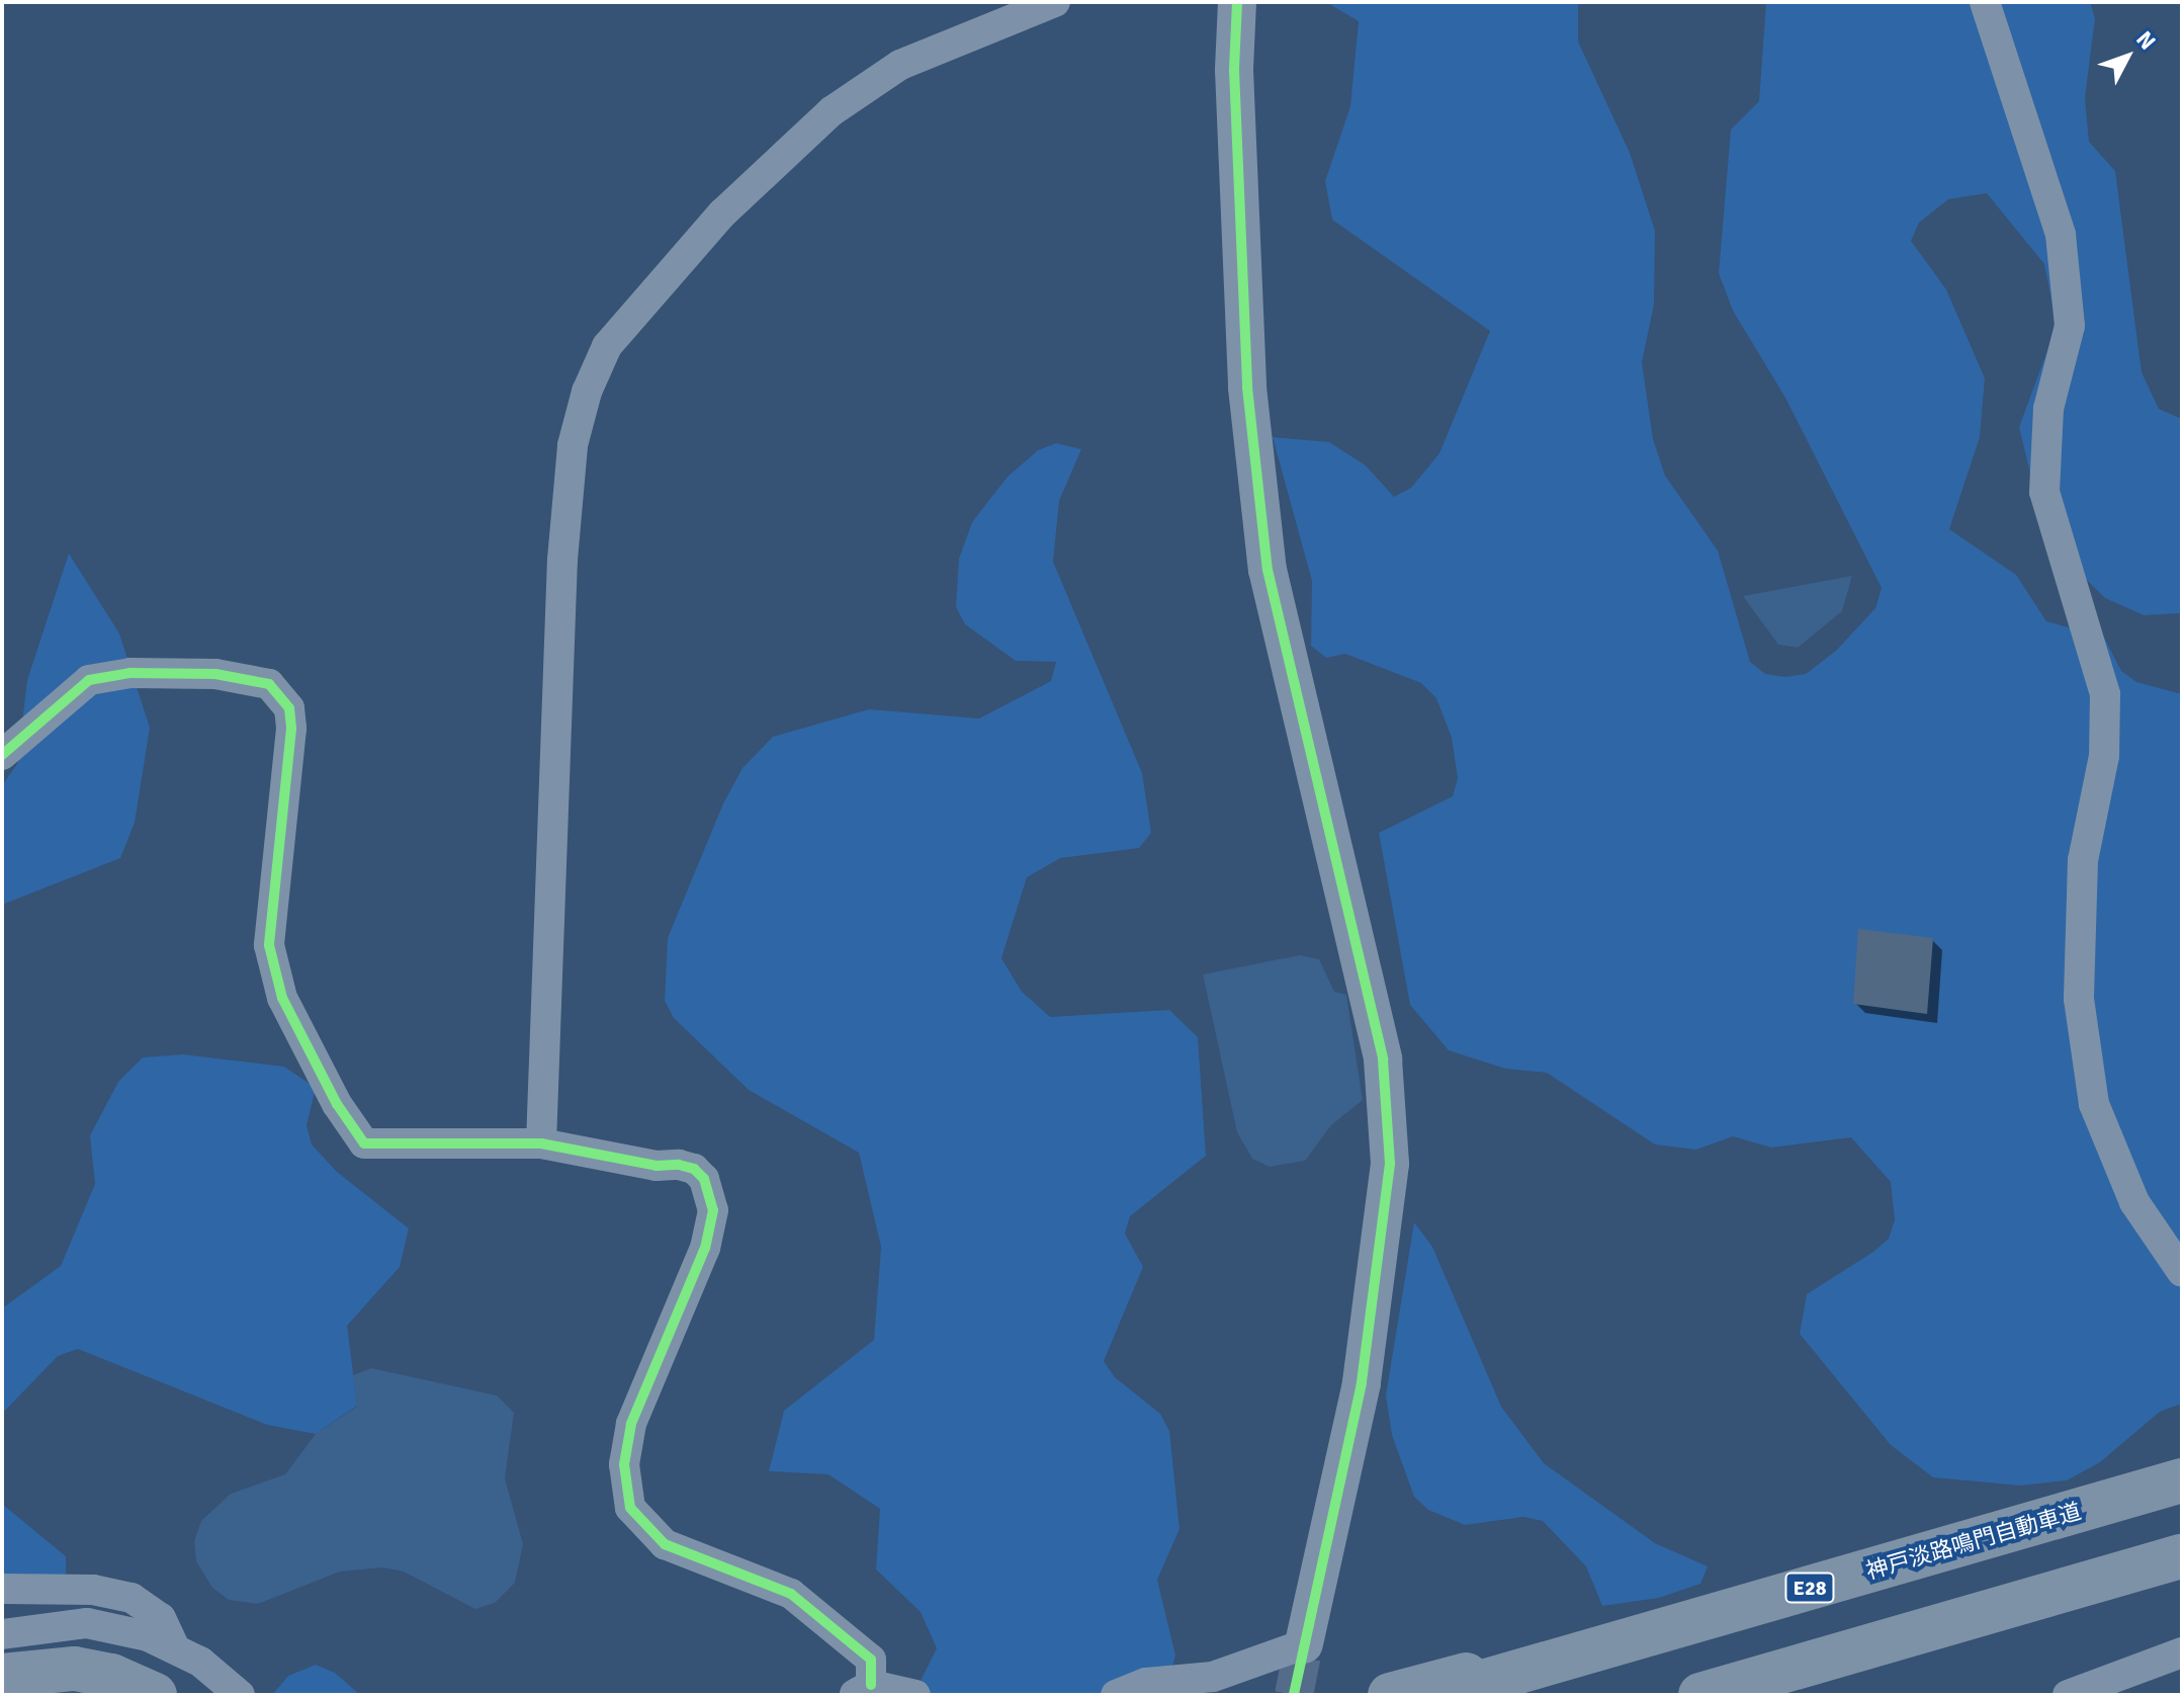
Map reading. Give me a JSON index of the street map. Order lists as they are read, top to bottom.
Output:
{
  "streets": {
    "highway": ["神戸淡路鳴門自動車道", "E28"]
  },
  "north": "top right"
}
